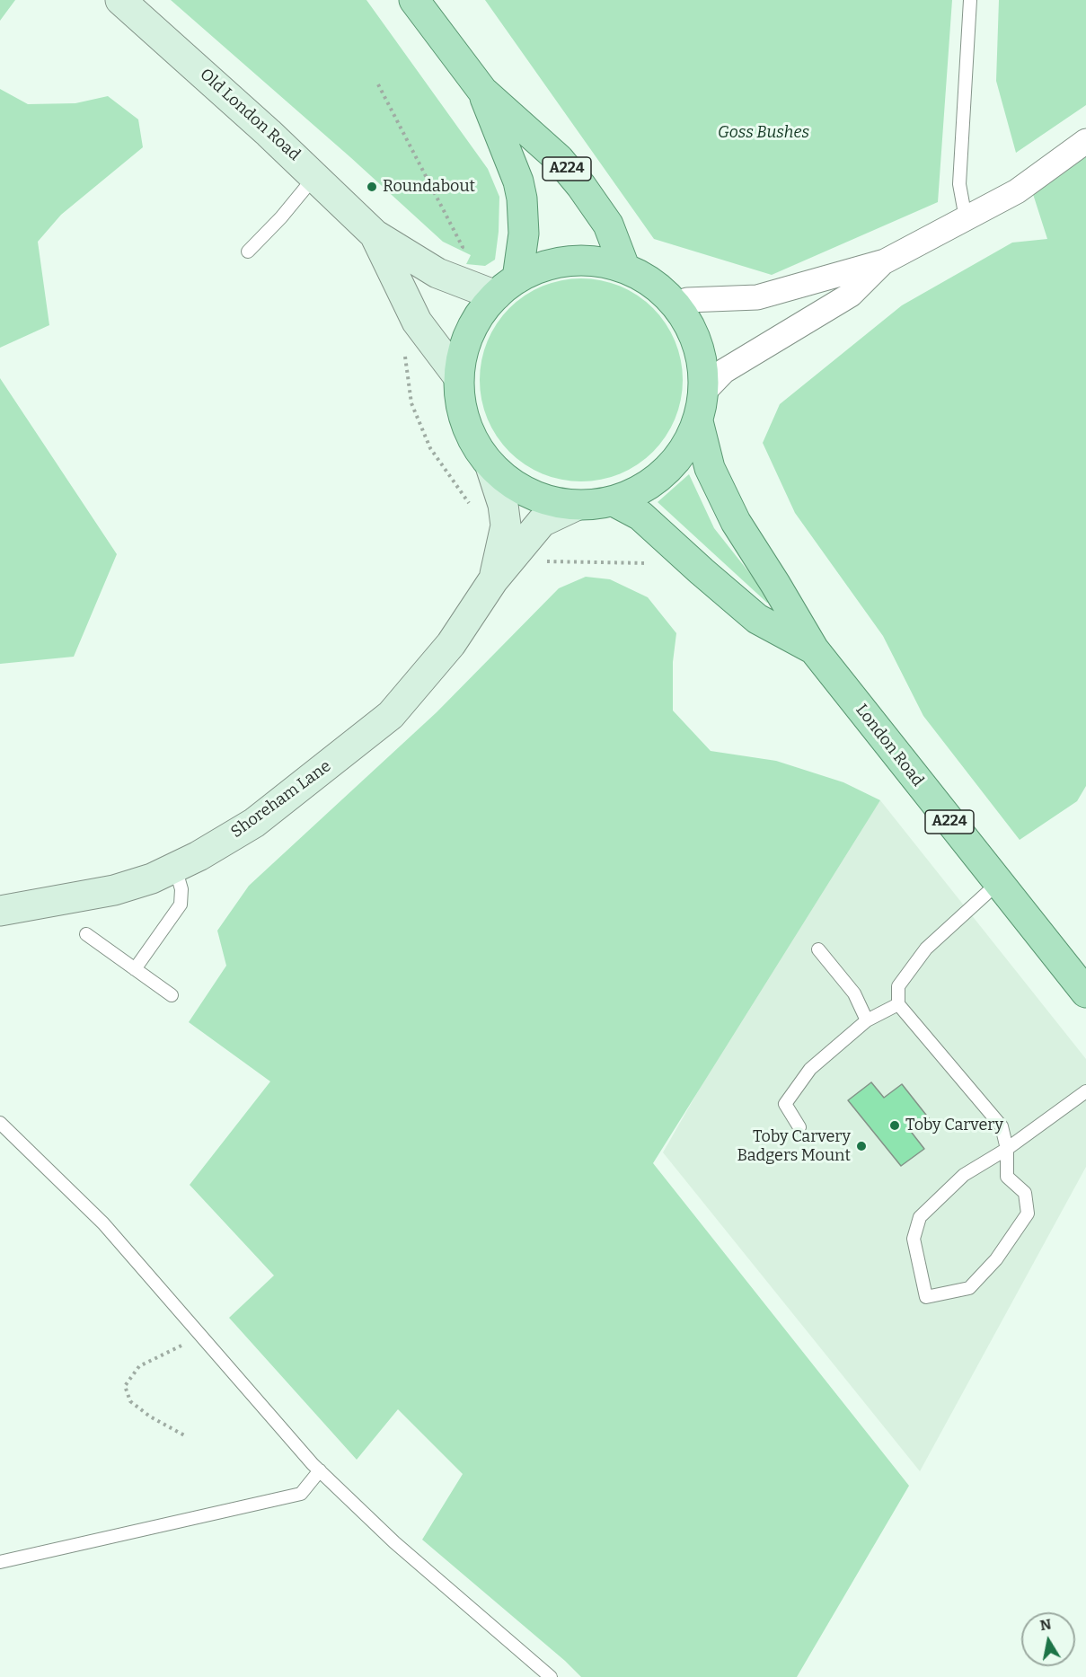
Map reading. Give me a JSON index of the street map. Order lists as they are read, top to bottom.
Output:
{
  "streets": {
    "main road": ["A224", "London Road"],
    "street": ["Old London Road", "Shoreham Lane"]
  },
  "crossings": [
    ["Old London Road", "A224"]
  ],
  "parks": ["Goss Bushes"],
  "places": ["Roundabout", "Toby Carvery", "Toby Carvery Badgers Mount"],
  "north": "top"
}
